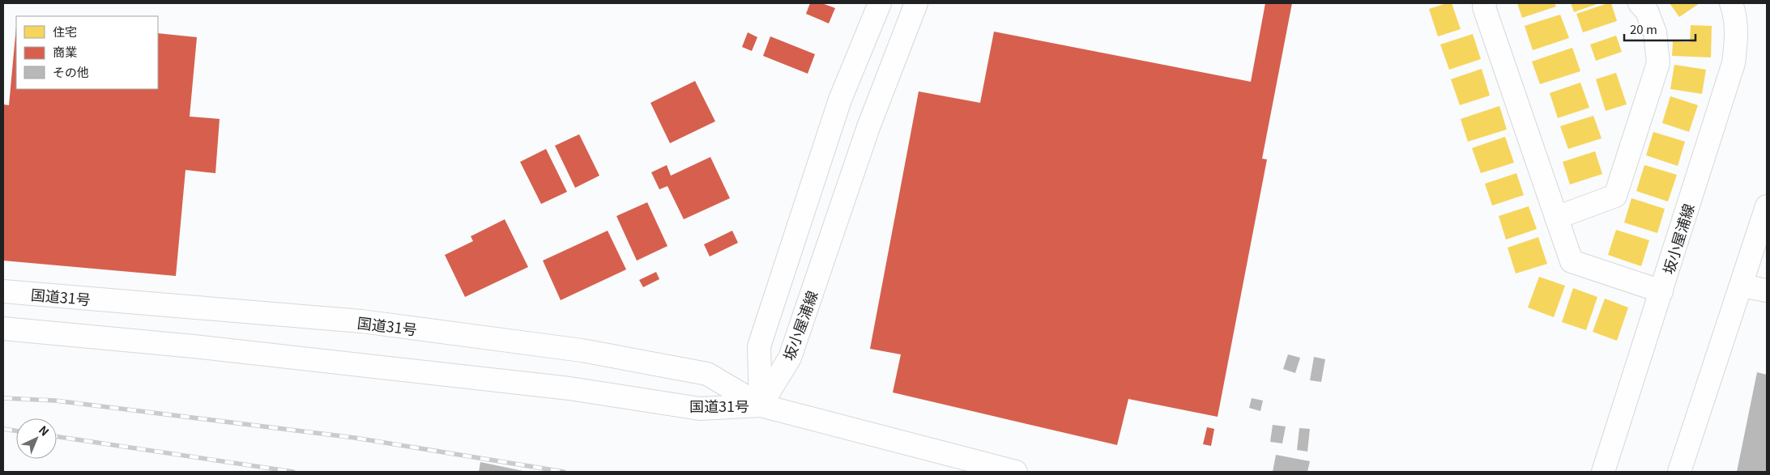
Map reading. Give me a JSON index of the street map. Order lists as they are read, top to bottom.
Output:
{
  "streets": {
    "main road": ["坂小屋浦線", "国道31号"]
  },
  "crossings": [
    ["坂小屋浦線", "国道31号"]
  ],
  "legend": ["住宅", "商業", "その他"],
  "scale_bar": "20 m",
  "north": "top right"
}
